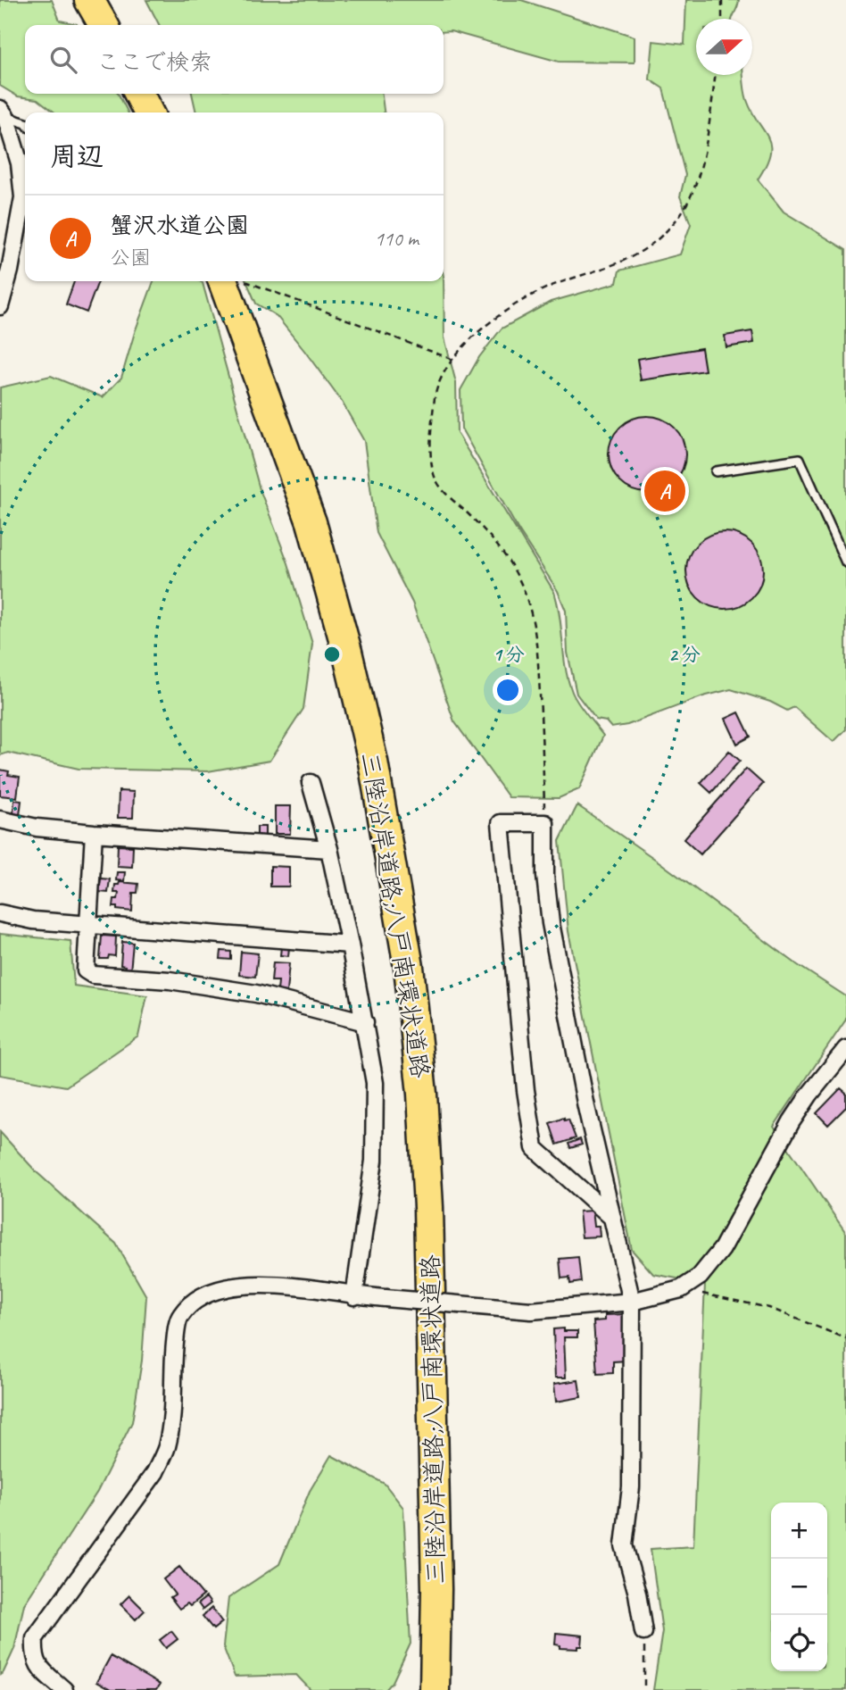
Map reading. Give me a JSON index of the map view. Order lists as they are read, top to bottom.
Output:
{
  "streets": {
    "highway": ["三陸沿岸道路;八戸南環状道路"]
  },
  "north": "right",
  "page": {
    "search": "ここで検索",
    "heading": "周辺",
    "list": [
      {
        "mark": "A",
        "name": "蟹沢水道公園",
        "note": "公園",
        "value": "110 m"
      }
    ],
    "pins": "A",
    "map_buttons": ["+", "−"]
  },
  "rings": ["1 分", "2 分"]
}
